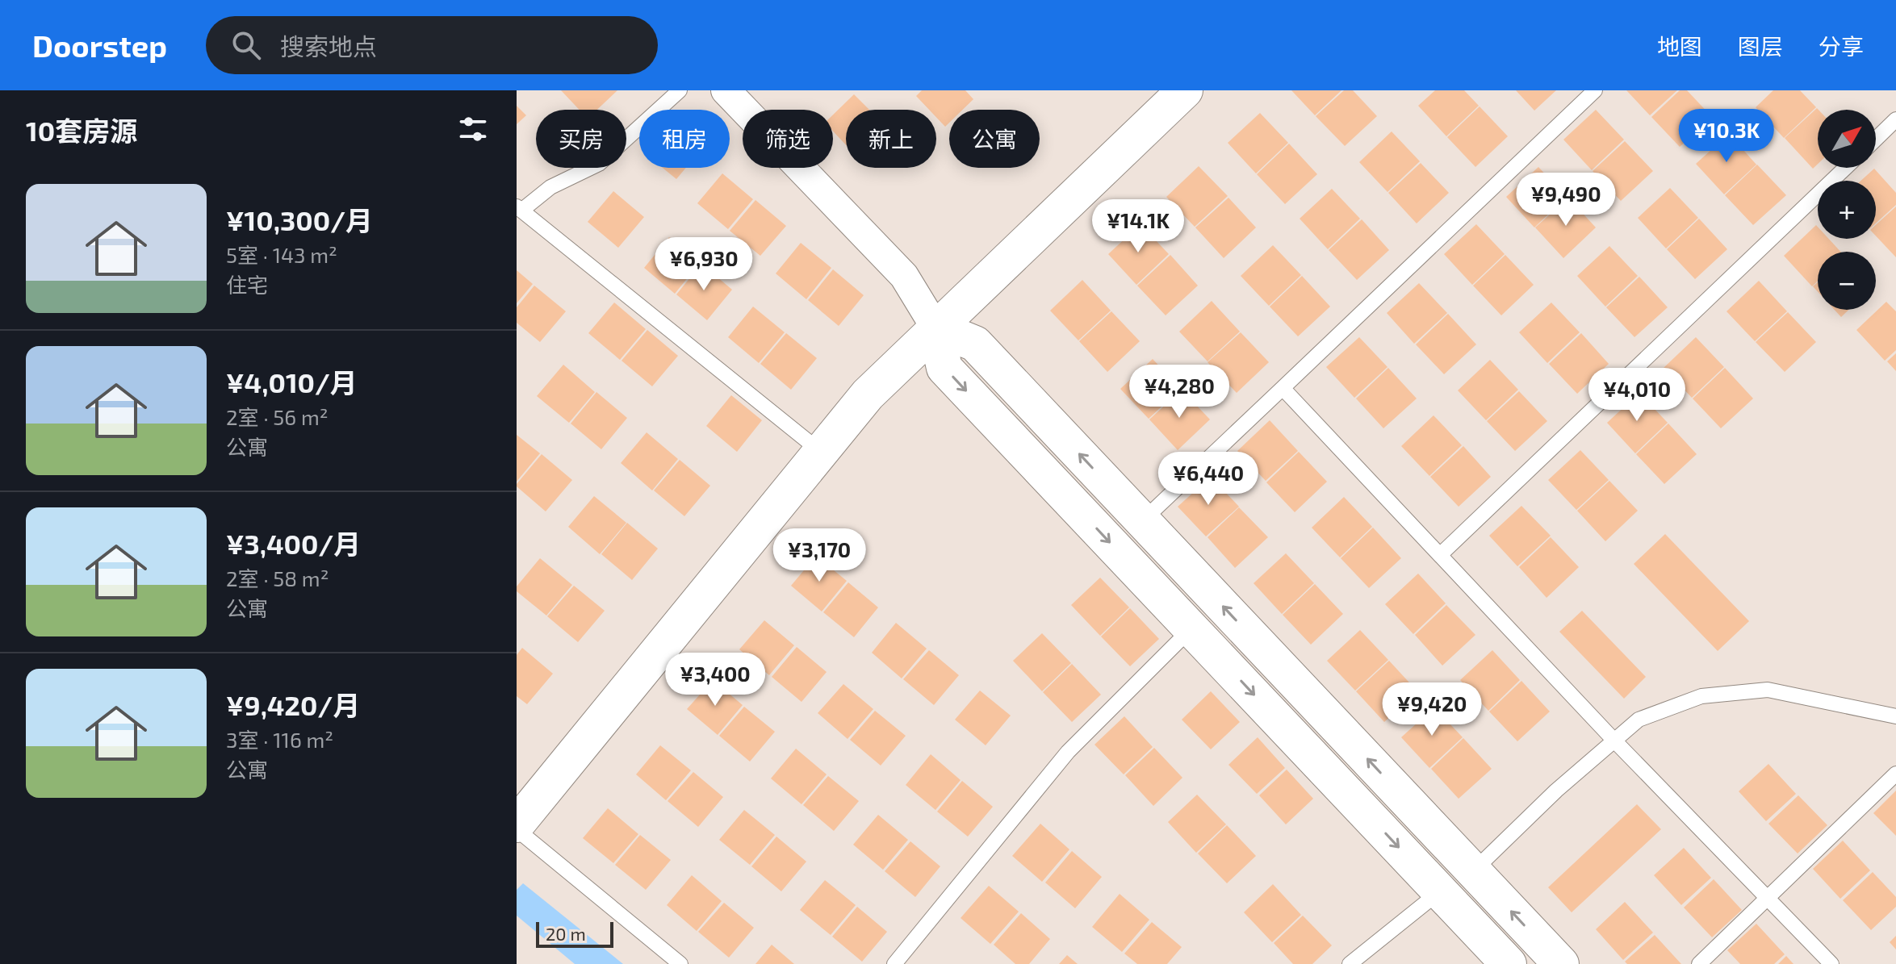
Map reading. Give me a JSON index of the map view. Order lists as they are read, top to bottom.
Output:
{
  "scale_bar": "20 m",
  "north": "top right",
  "page": {
    "header": "Doorstep",
    "search": "搜索地点",
    "nav": ["地图", "图层", "分享"],
    "heading": "10套房源",
    "price": [
      "¥10.3K",
      "¥9,490",
      "¥14.1K",
      "¥6,930",
      "¥4,280",
      "¥4,010",
      "¥6,440",
      "¥3,170",
      "¥3,400",
      "¥9,420"
    ],
    "map_buttons": ["+", "−"],
    "chip": [
      "买房",
      "租房",
      "筛选",
      "新上",
      "公寓"
    ],
    "list": [
      {
        "name": "¥10,300/月",
        "note": "5室 · 143 m² · 住宅"
      },
      {
        "name": "¥4,010/月",
        "note": "2室 · 56 m² · 公寓"
      },
      {
        "name": "¥3,400/月",
        "note": "2室 · 58 m² · 公寓"
      },
      {
        "name": "¥9,420/月",
        "note": "3室 · 116 m² · 公寓"
      }
    ],
    "scale": "20 m"
  }
}
